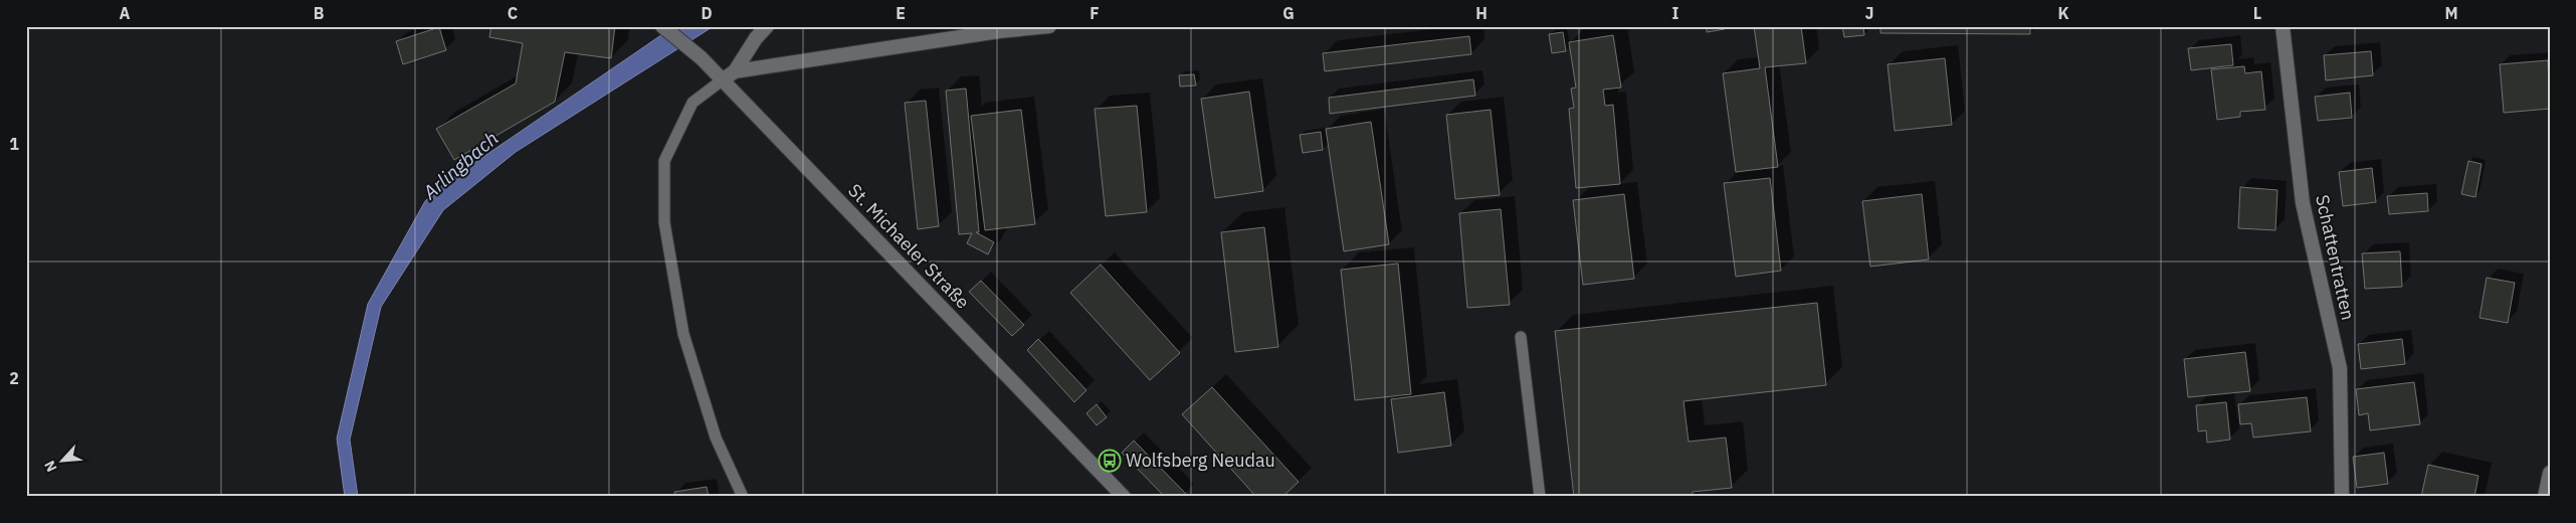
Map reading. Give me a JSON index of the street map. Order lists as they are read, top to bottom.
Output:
{
  "streets": {
    "street": ["St. Michaeler Straße", "Schattentratten"]
  },
  "water": ["Arlingbach"],
  "places": {
    "bus stop": ["Wolfsberg Neudau"]
  },
  "north": "bottom left",
  "grid": {
    "columns": [
      "A",
      "B",
      "C",
      "D",
      "E",
      "F",
      "G",
      "H",
      "I",
      "J",
      "K",
      "L",
      "M"
    ],
    "rows": ["1", "2"]
  }
}
